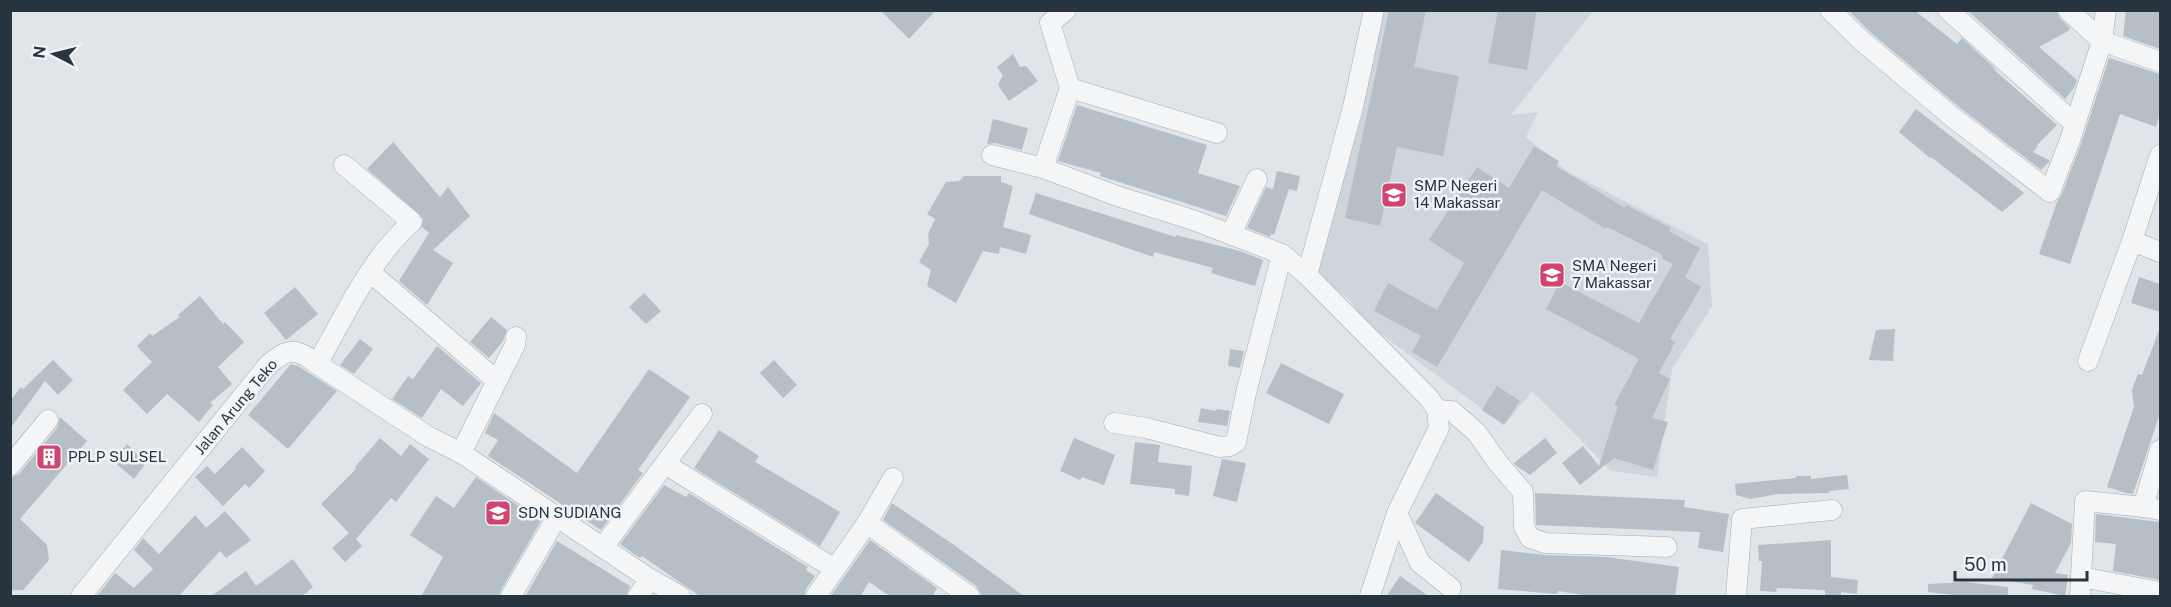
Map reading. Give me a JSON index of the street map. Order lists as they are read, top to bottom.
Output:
{
  "streets": {
    "street": ["Jalan Arung Teko"]
  },
  "places": {
    "school or university": ["SMP Negeri 14 Makassar", "SMA Negeri 7 Makassar", "SDN SUDIANG"],
    "building": ["PPLP SULSEL"]
  },
  "scale_bar": "50 m",
  "north": "left"
}
